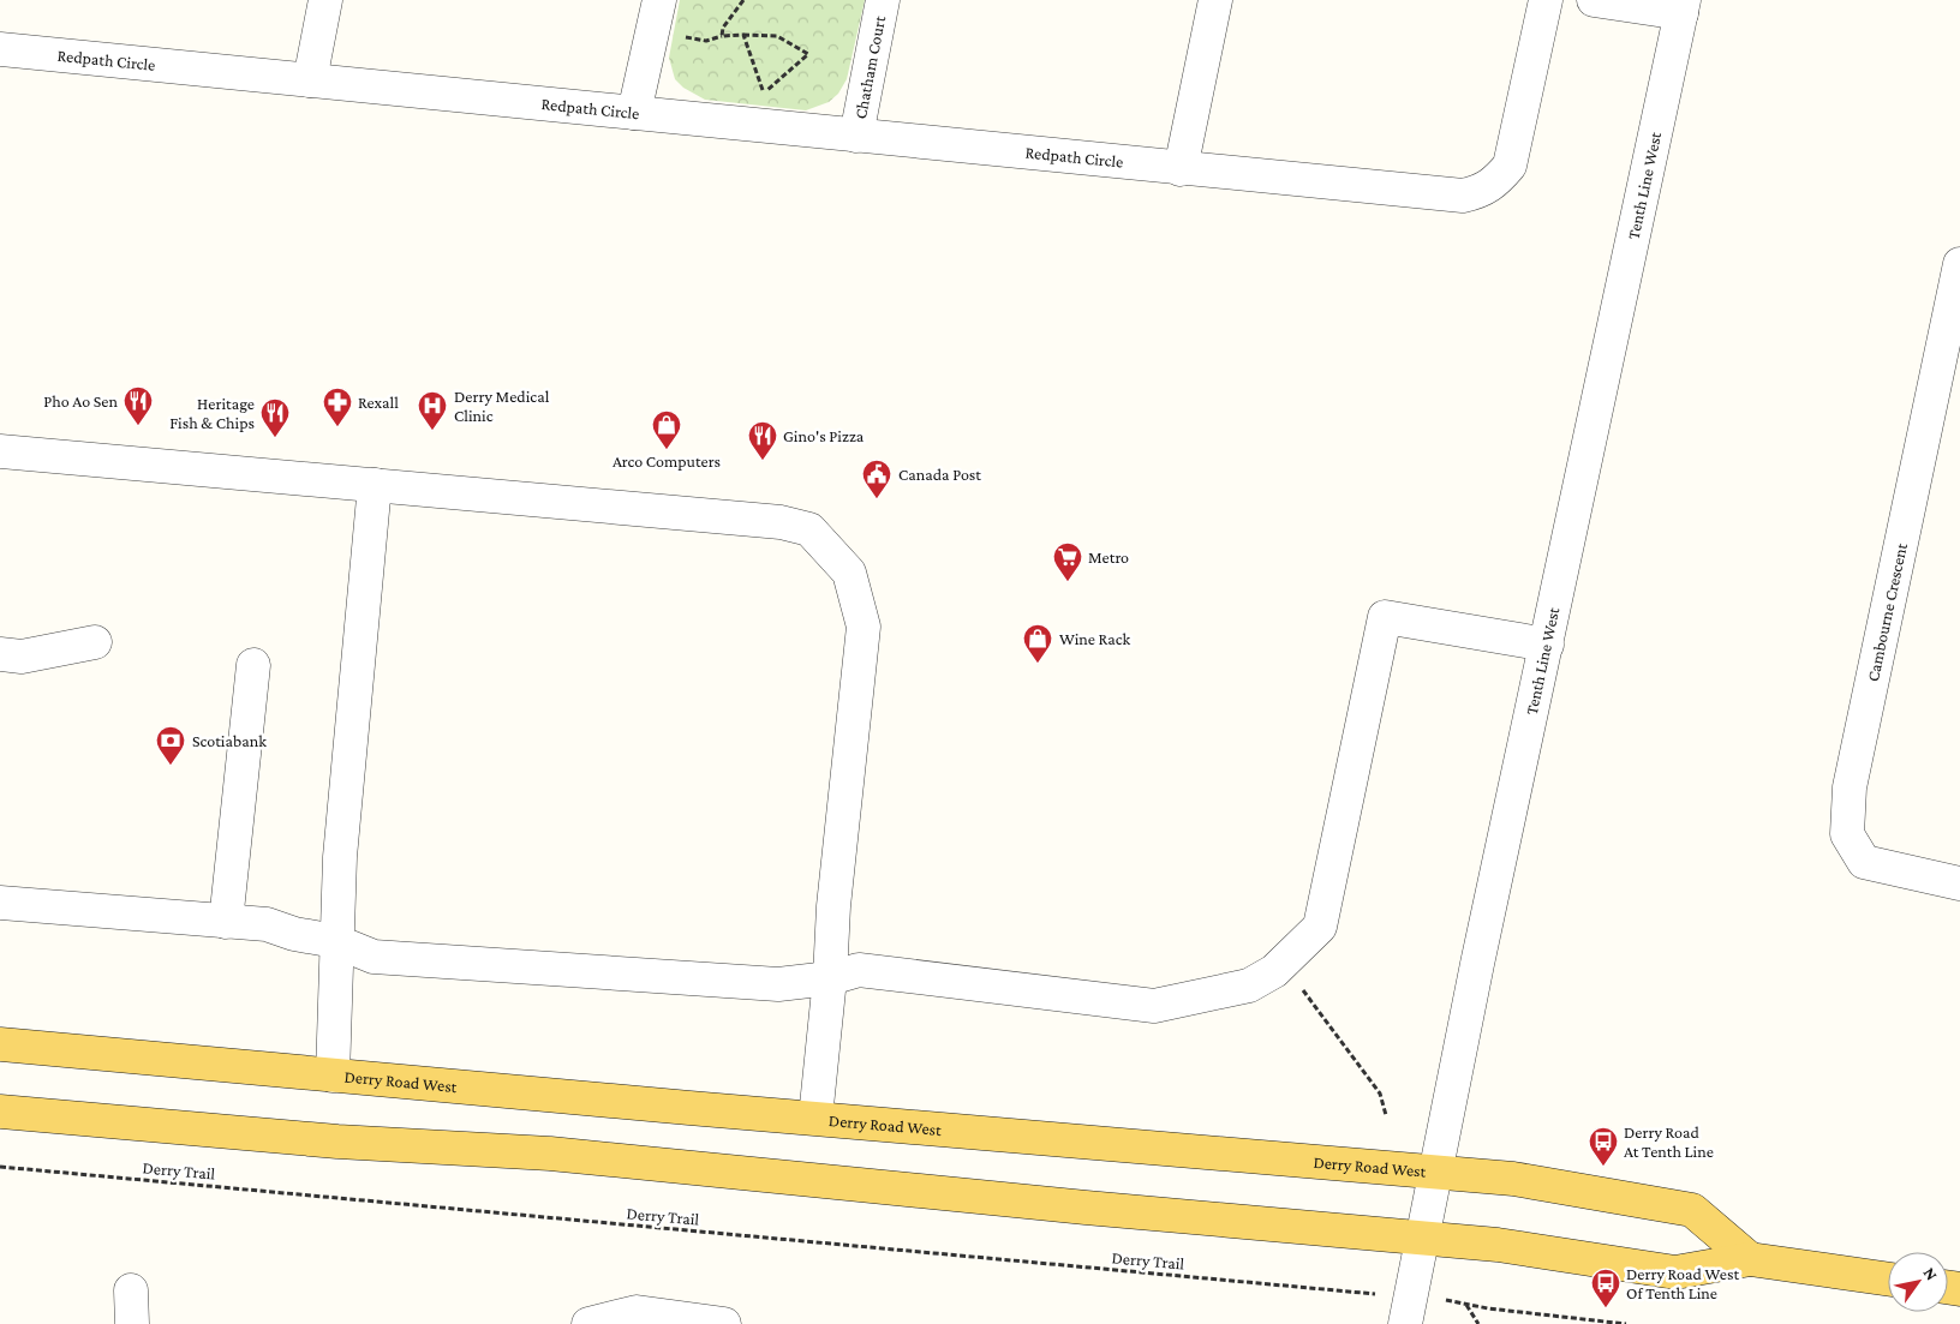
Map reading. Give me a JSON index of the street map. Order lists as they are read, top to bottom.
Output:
{
  "streets": {
    "main road": ["Derry Road West"],
    "street": [
      "Redpath Circle",
      "Chatham Court",
      "Tenth Line West",
      "Cambourne Crescent"
    ],
    "path": ["Derry Trail"]
  },
  "crossings": [
    ["Redpath Circle", "Chatham Court"],
    ["Tenth Line West", "Derry Road West"]
  ],
  "places": {
    "restaurant": ["Pho Ao Sen", "Heritage Fish & Chips", "Gino's Pizza"],
    "pharmacy": ["Rexall"],
    "hospital": ["Derry Medical Clinic"],
    "shop": ["Arco Computers", "Wine Rack"],
    "public building": ["Canada Post"],
    "supermarket": ["Metro"],
    "bank": ["Scotiabank"],
    "bus stop": ["Derry Road At Tenth Line", "Derry Road West Of Tenth Line"]
  },
  "north": "top right"
}
